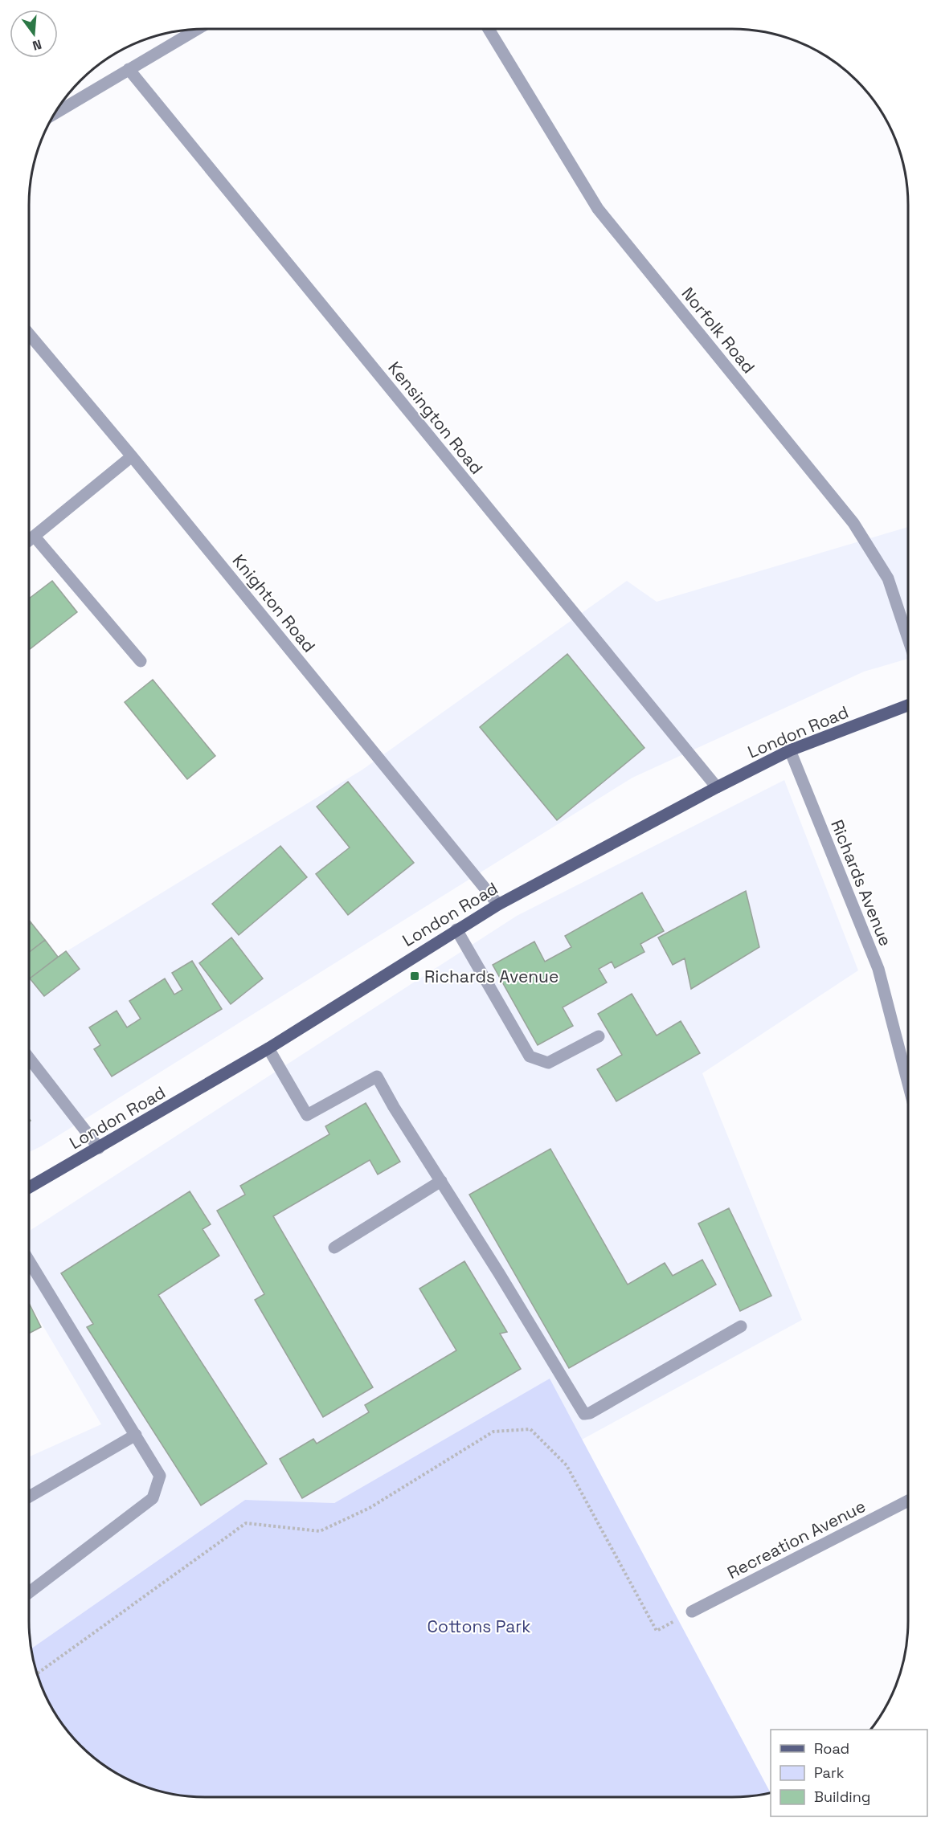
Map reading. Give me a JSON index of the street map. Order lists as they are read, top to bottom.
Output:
{
  "streets": {
    "main road": ["London Road"],
    "street": [
      "Norfolk Road",
      "Kensington Road",
      "Knighton Road",
      "Richards Avenue",
      "Recreation Avenue"
    ]
  },
  "crossings": [
    ["Kensington Road", "London Road"],
    ["Knighton Road", "London Road"],
    ["London Road", "Richards Avenue"]
  ],
  "parks": ["Cottons Park"],
  "places": {
    "transit": ["Richards Avenue"]
  },
  "legend": ["Road", "Park", "Building"],
  "north": "bottom"
}
